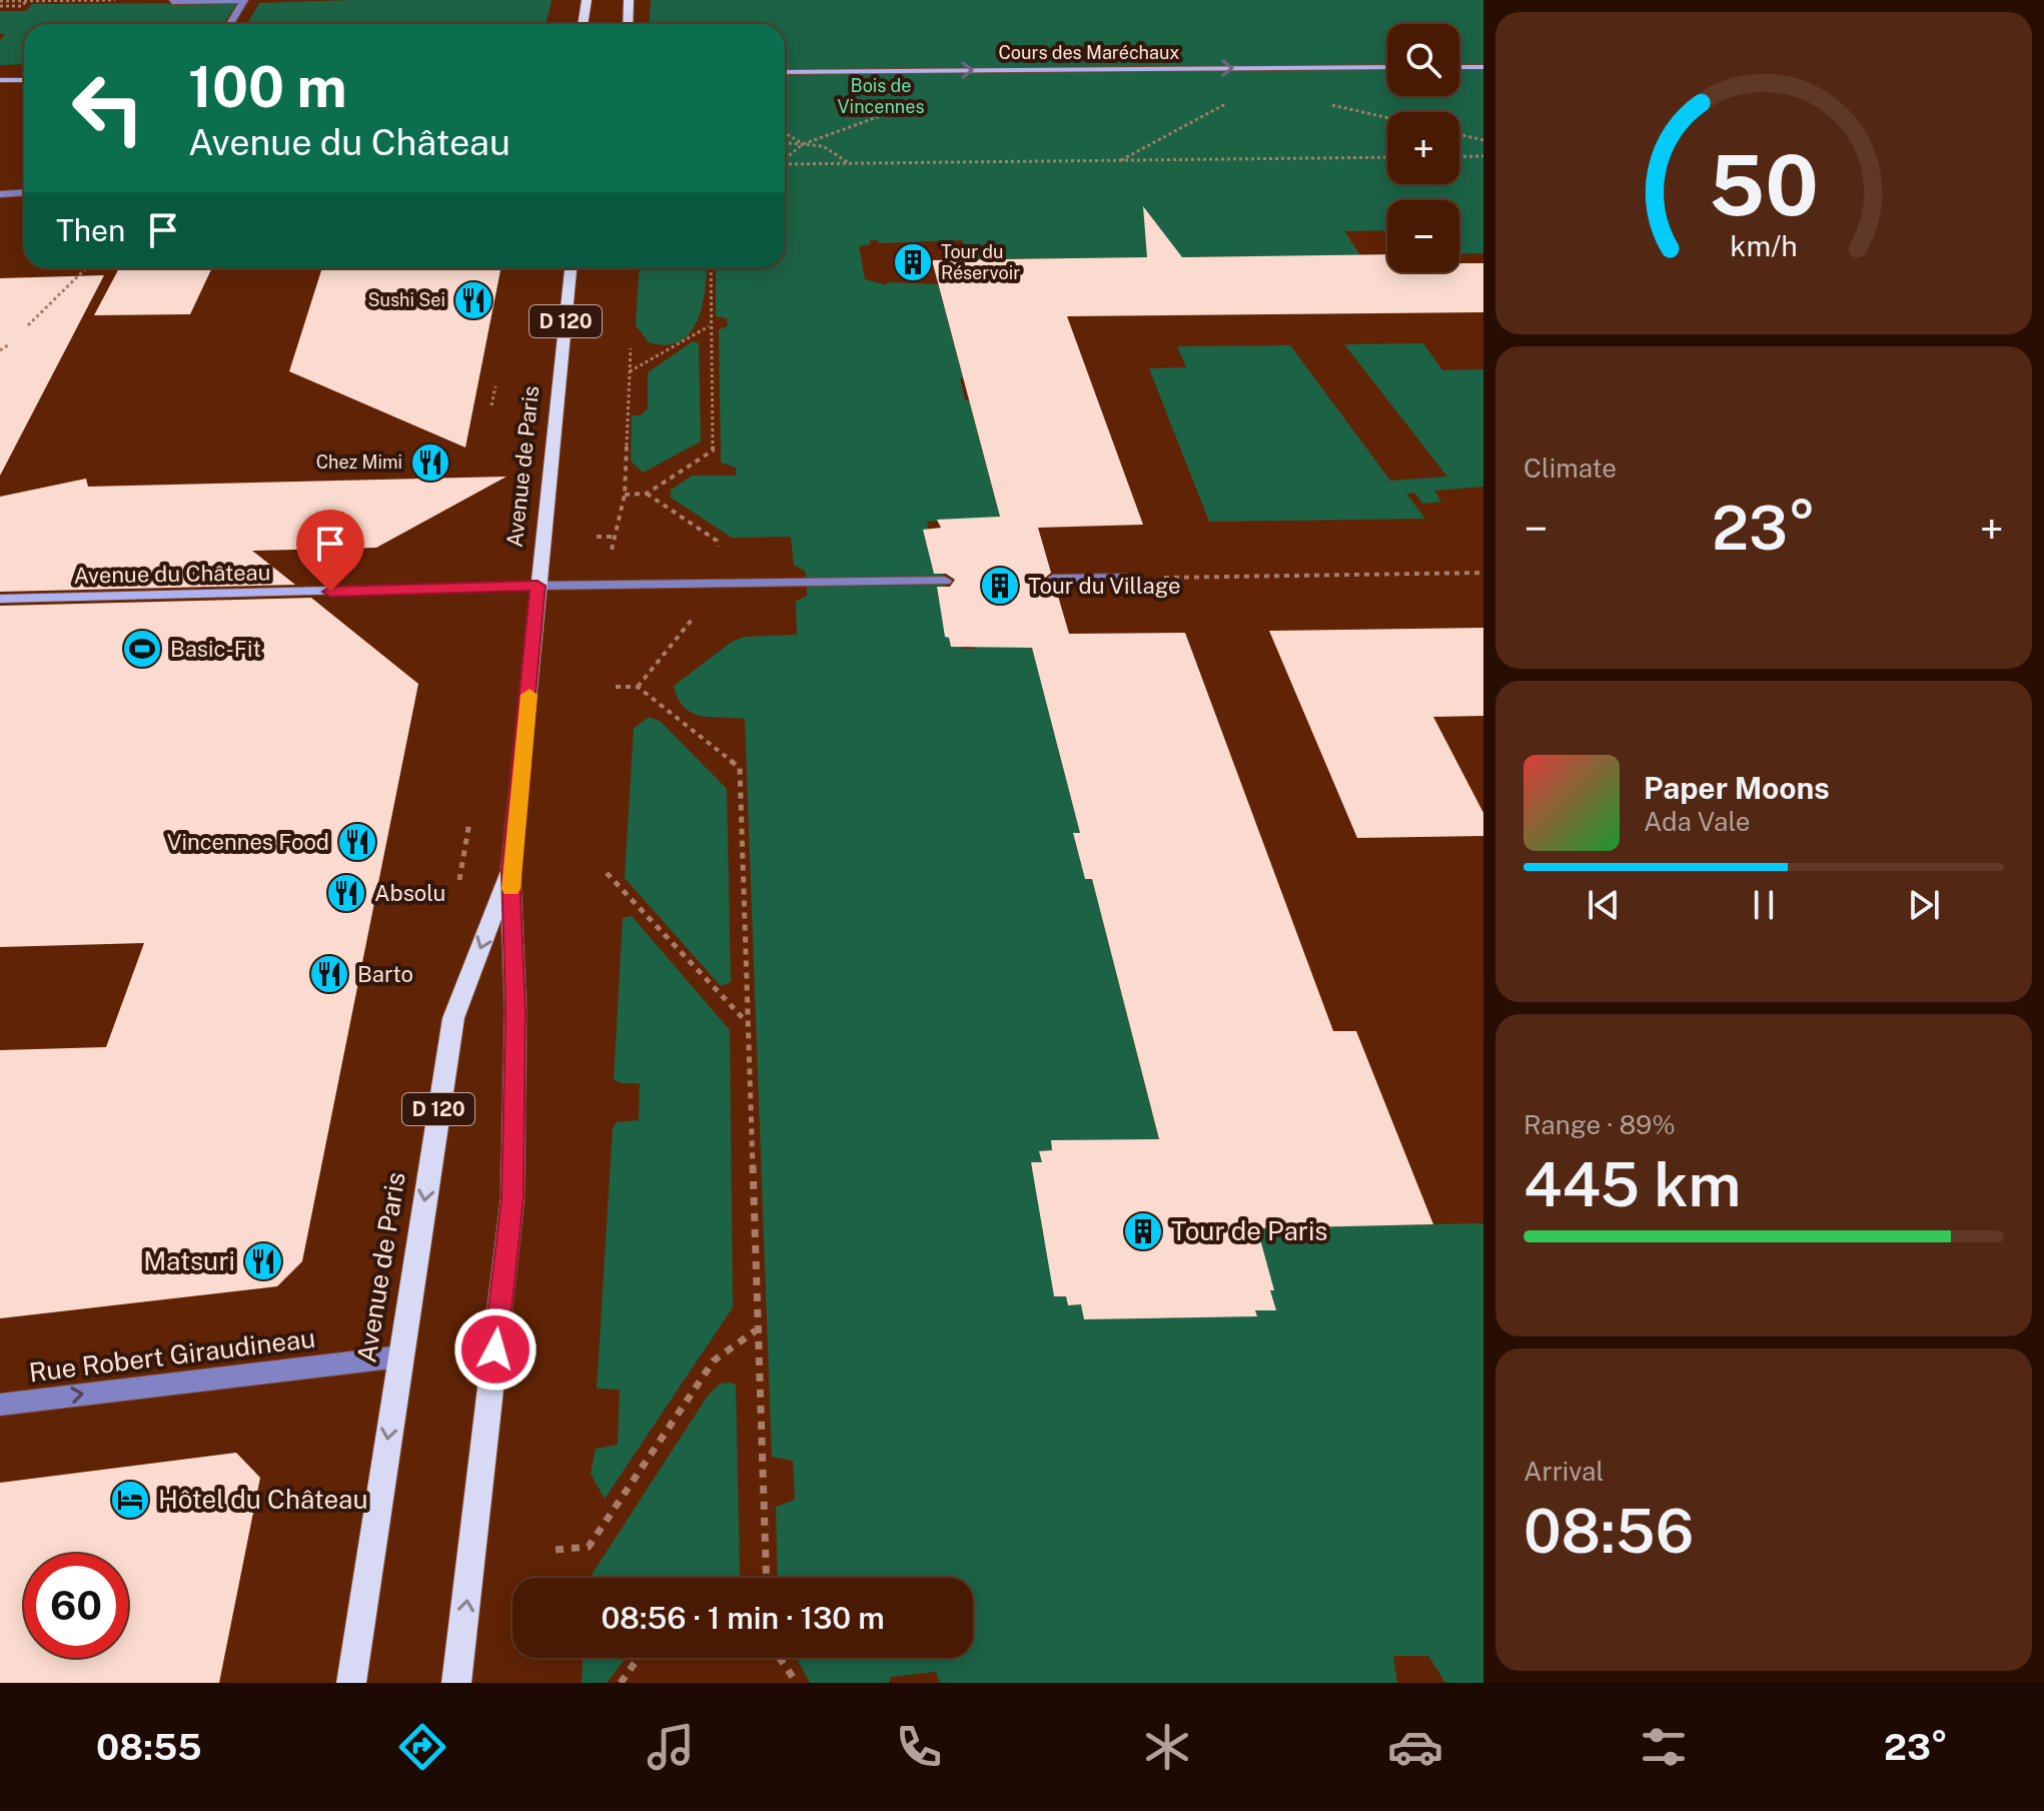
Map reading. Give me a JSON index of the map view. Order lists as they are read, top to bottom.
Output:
{
  "streets": {
    "main road": ["D 120", "Avenue de Paris"],
    "street": ["Cours des Maréchaux", "Avenue du Château", "Rue Robert Giraudineau"]
  },
  "crossings": [
    ["Avenue de Paris", "Avenue du Château"],
    ["Avenue de Paris", "Rue Robert Giraudineau"]
  ],
  "one_way": ["Cours des Maréchaux", "Rue Robert Giraudineau"],
  "parks": ["Bois de Vincennes"],
  "places": {
    "building": ["Tour du Réservoir", "Tour du Village", "Tour de Paris"],
    "restaurant": [
      "Sushi Sei",
      "Chez Mimi",
      "Vincennes Food",
      "Absolu",
      "Barto",
      "Matsuri"
    ],
    "sports": ["Basic-Fit"],
    "hotel": ["Hôtel du Château"]
  },
  "page": {
    "map_buttons": ["+", "−"],
    "turn": ["100 m", "Avenue du Château"],
    "then": "Then",
    "tile": [
      "Climate",
      ["Range · 89%", "445 km"],
      ["Arrival", "08:56"]
    ],
    "heat": ["−", "23°", "+"],
    "song": ["Paper Moons", "Ada Vale"],
    "limit": "60",
    "trip": "08:56 · 1 min · 130 m",
    "tabs": ["08:55", "23°"],
    "gauge": ["50", "km/h"]
  }
}
